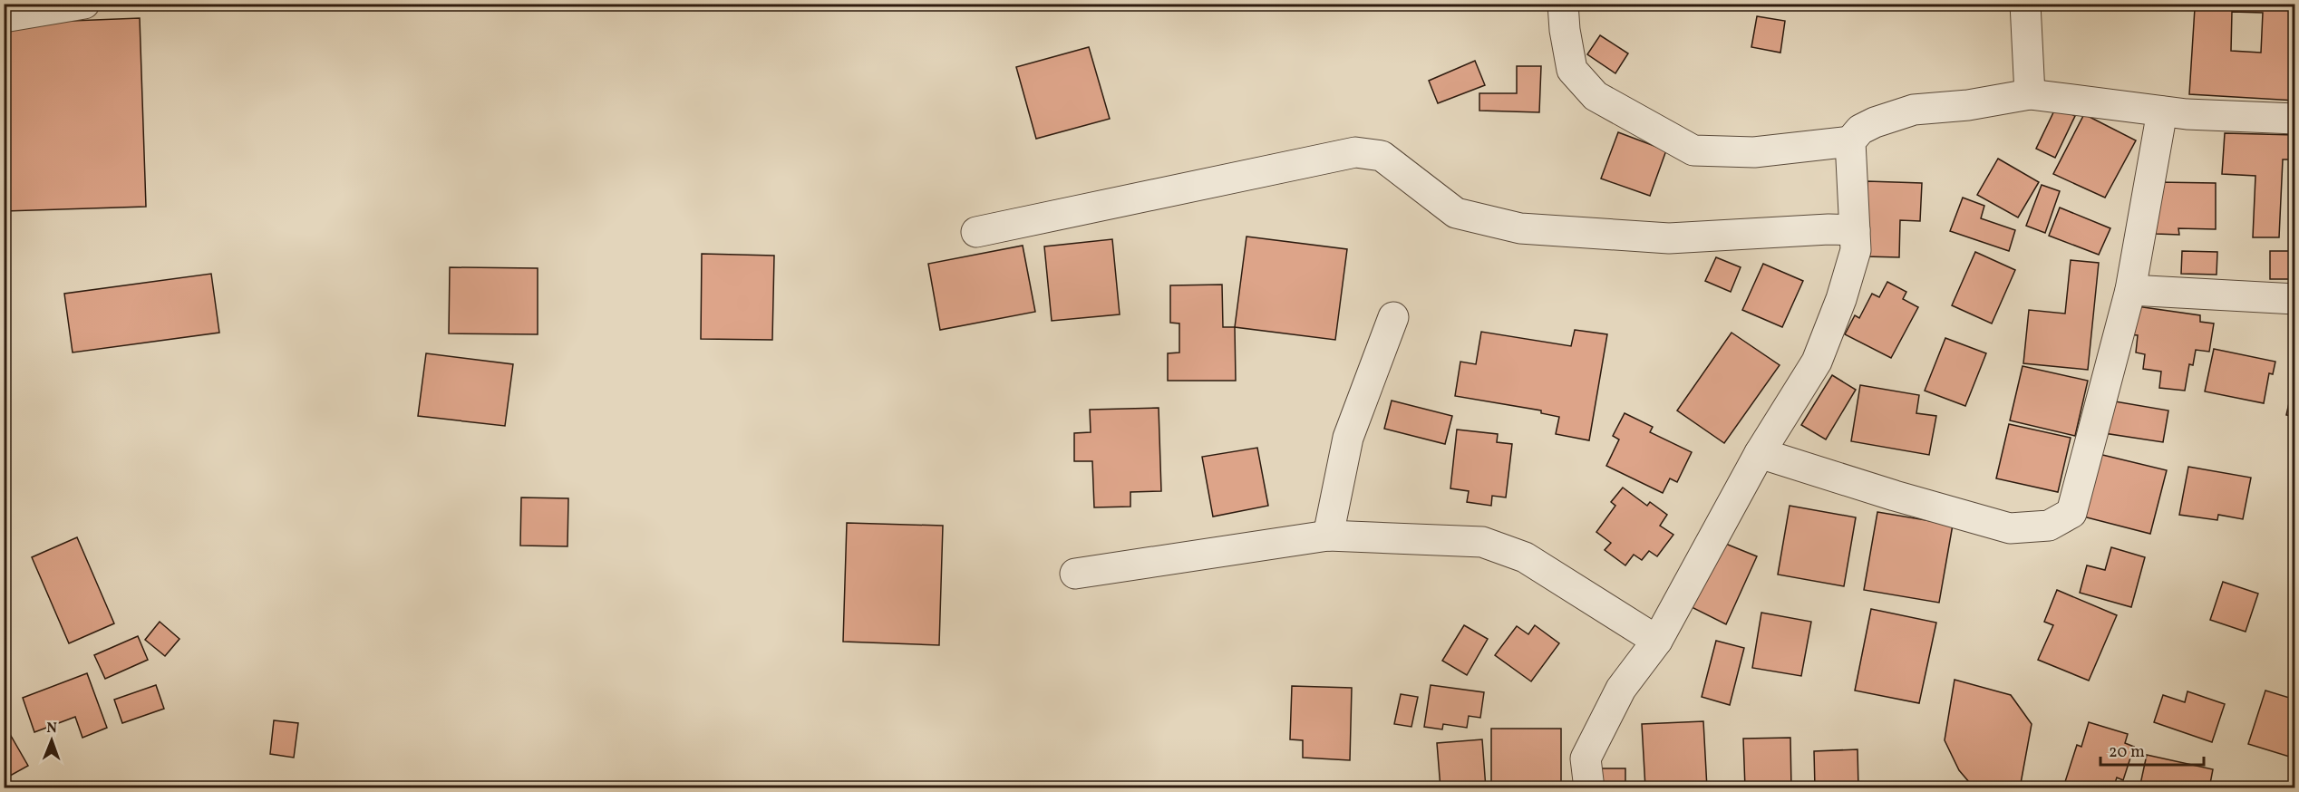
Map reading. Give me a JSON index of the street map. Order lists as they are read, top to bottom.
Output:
{
  "scale_bar": "20 m",
  "north": "top"
}
